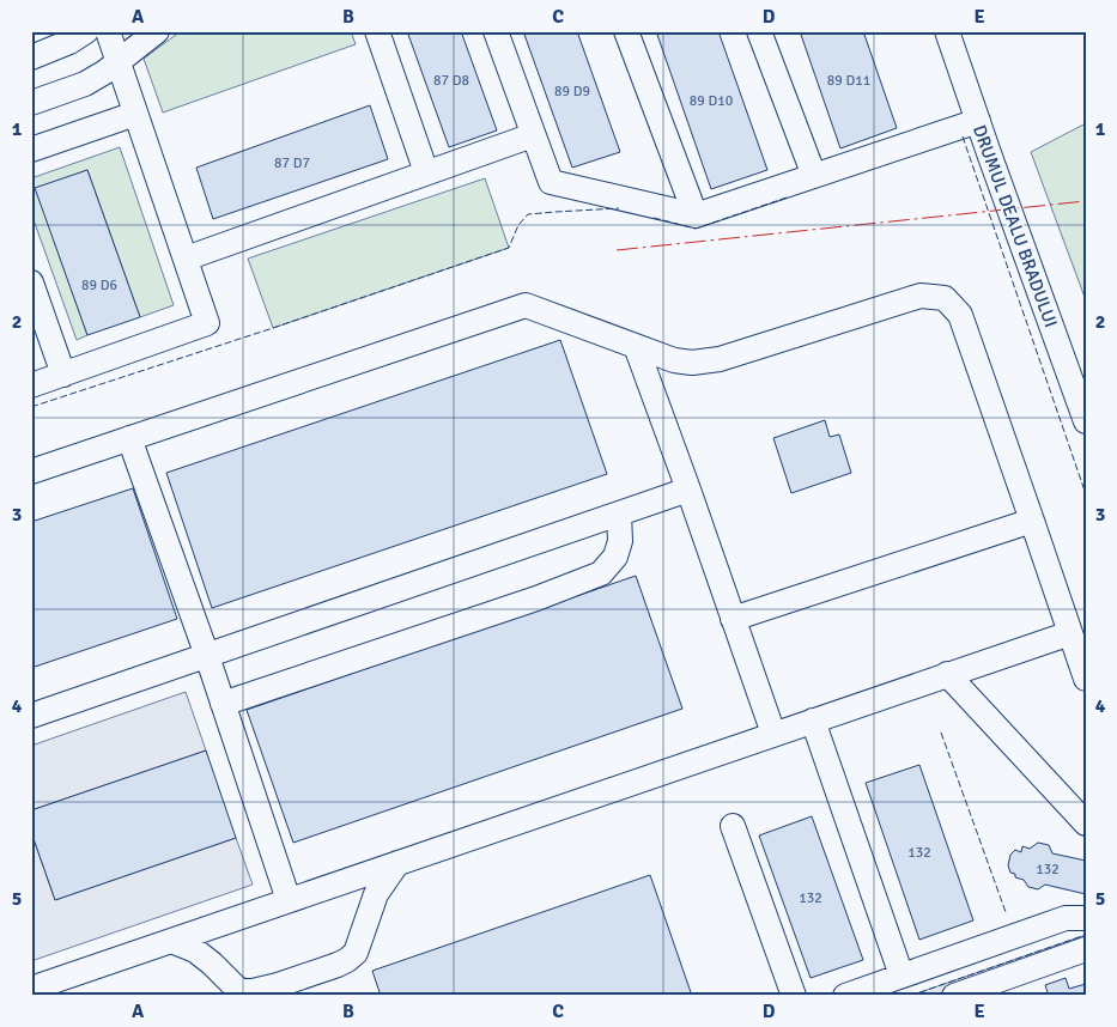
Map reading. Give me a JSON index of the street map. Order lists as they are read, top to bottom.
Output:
{
  "streets": {
    "street": ["DRUMUL DEALU BRADULUI"]
  },
  "house_numbers": [
    "87 D8",
    "89 D11",
    "89 D9",
    "89 D10",
    "87 D7",
    "89 D6",
    "132",
    "132",
    "132"
  ],
  "grid": {
    "columns": [
      "A",
      "B",
      "C",
      "D",
      "E"
    ],
    "rows": [
      "1",
      "2",
      "3",
      "4",
      "5"
    ]
  }
}
